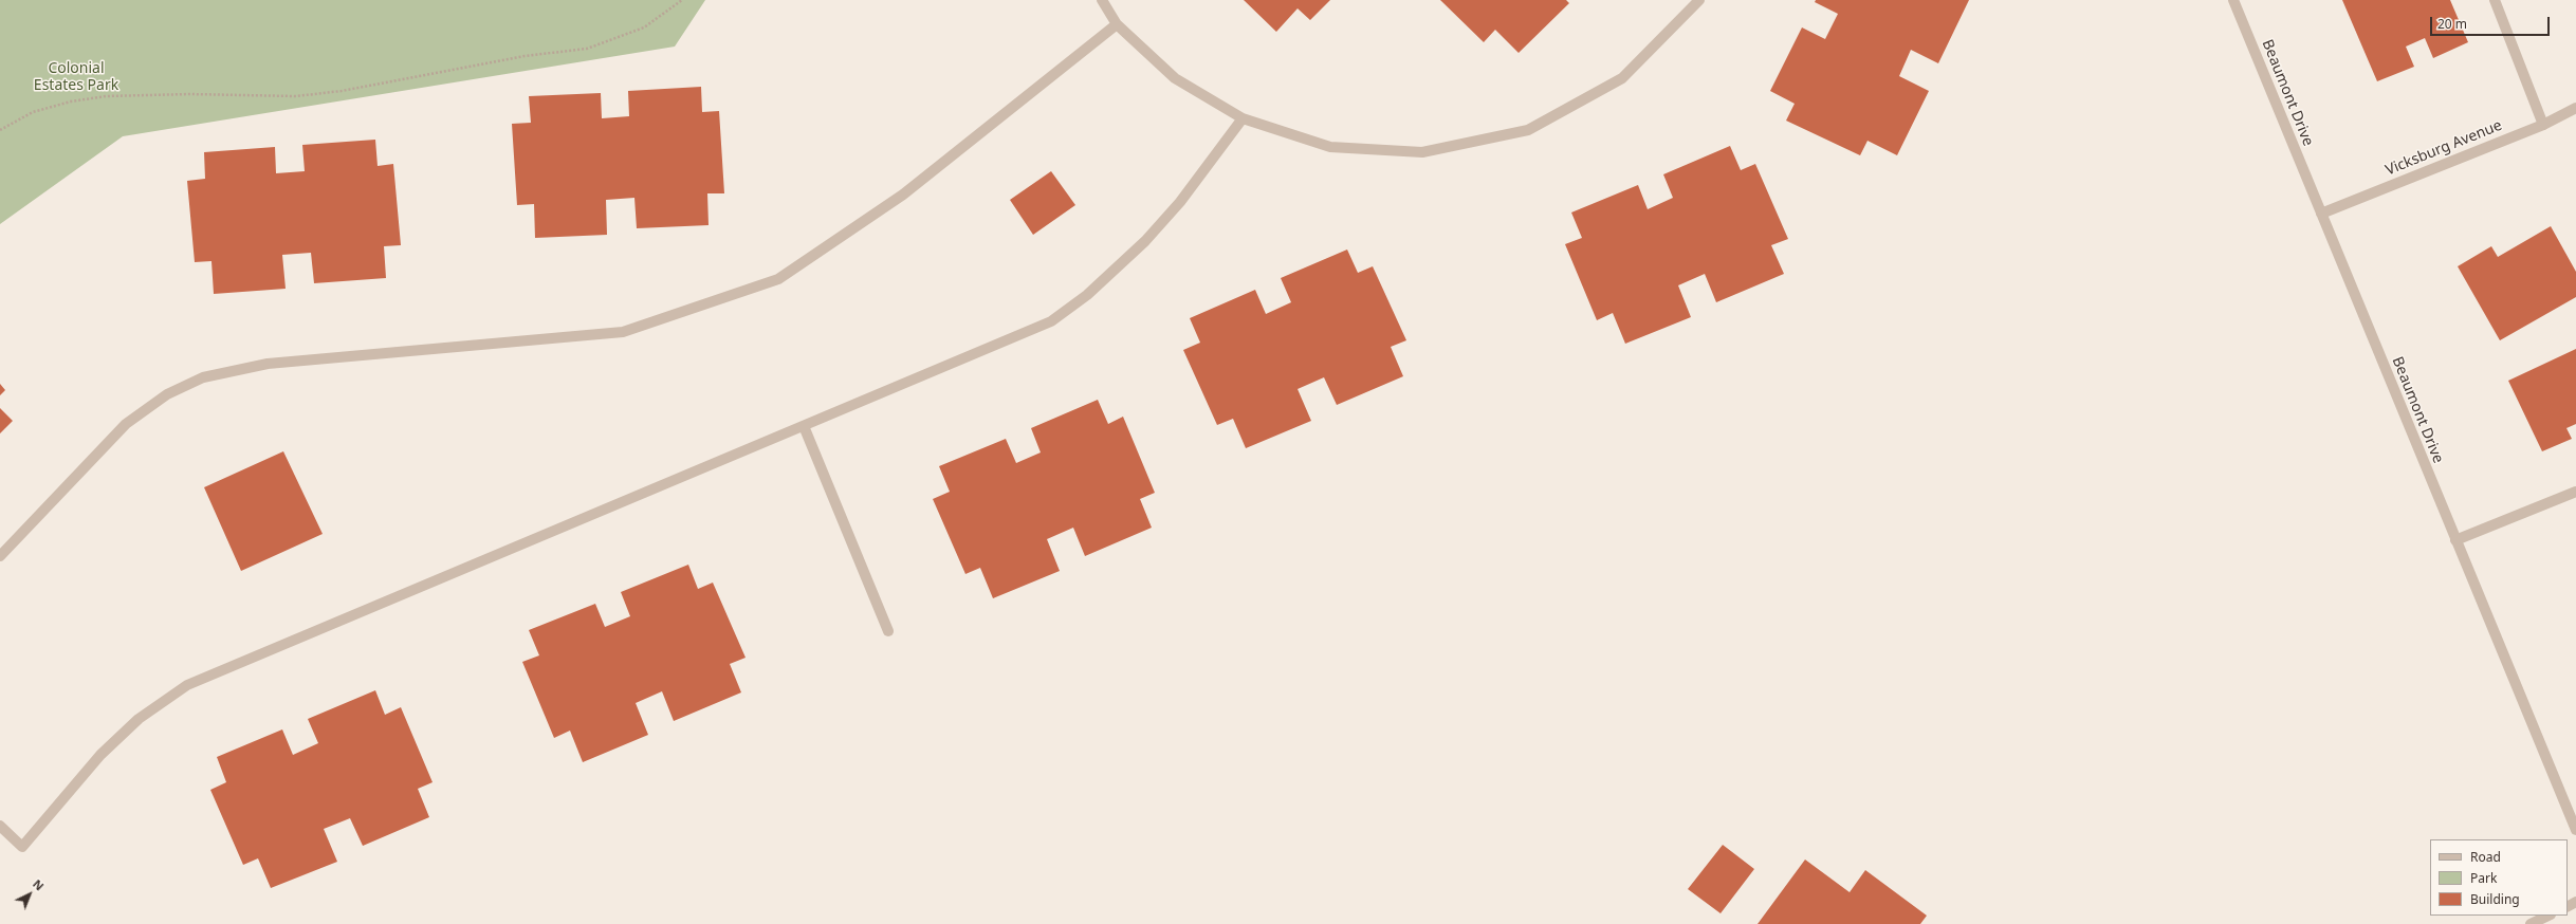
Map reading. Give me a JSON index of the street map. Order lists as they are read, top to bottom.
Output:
{
  "streets": {
    "street": ["Beaumont Drive", "Vicksburg Avenue"]
  },
  "crossings": [
    ["Beaumont Drive", "Vicksburg Avenue"]
  ],
  "parks": ["Colonial Estates Park"],
  "legend": ["Road", "Park", "Building"],
  "scale_bar": "20 m",
  "north": "top right"
}
